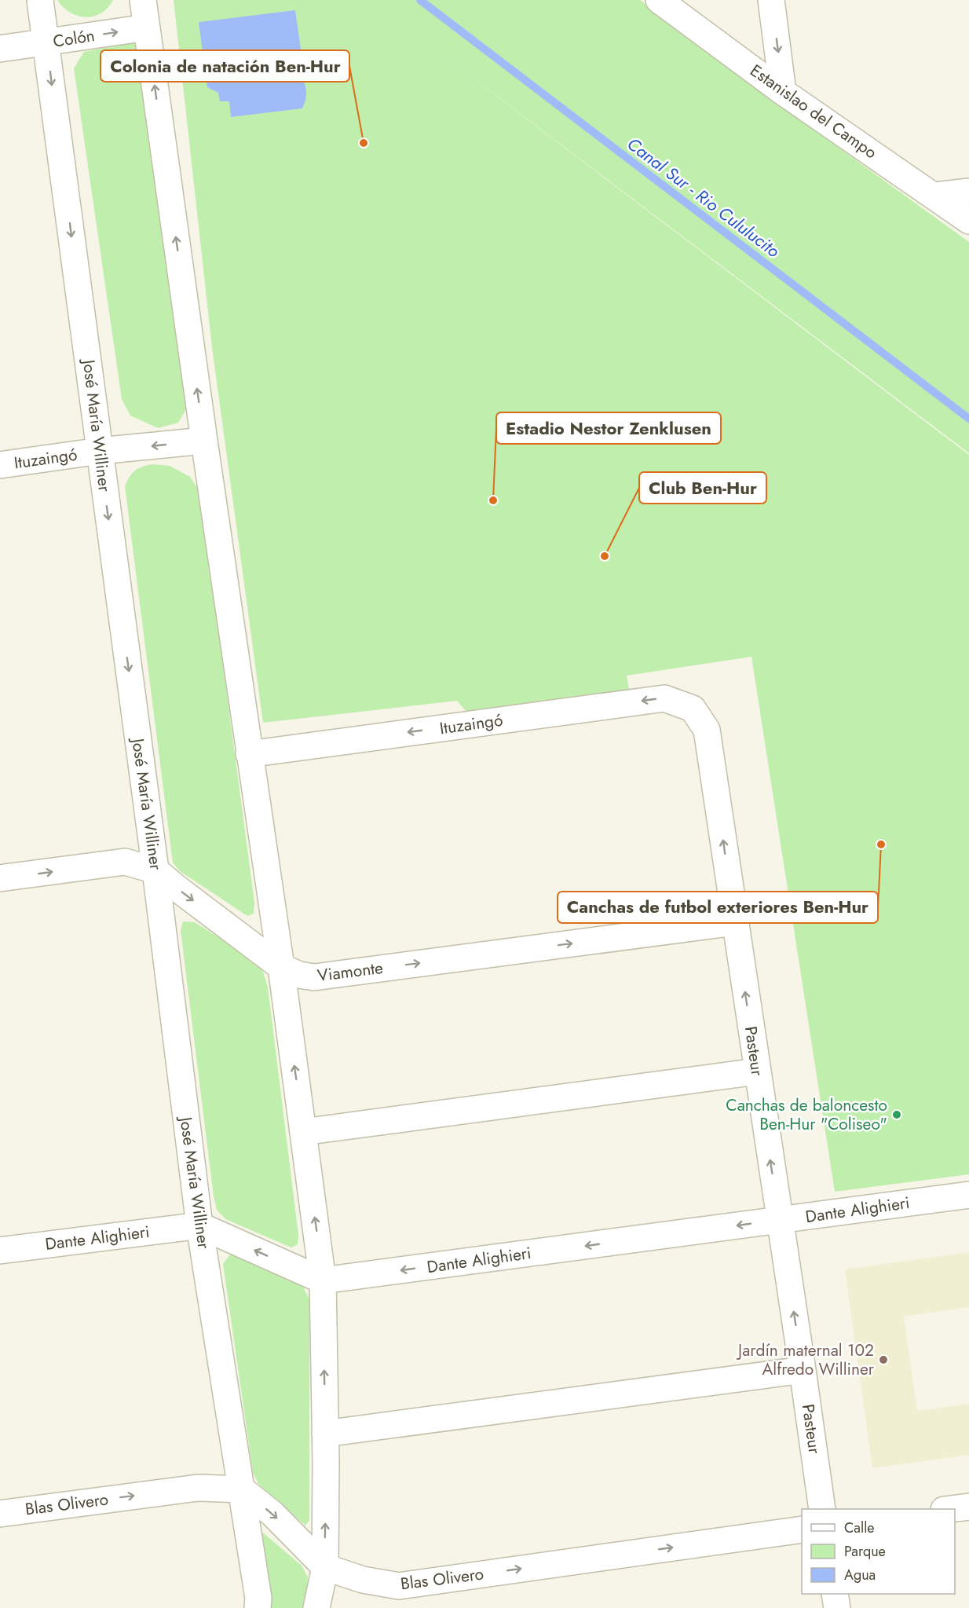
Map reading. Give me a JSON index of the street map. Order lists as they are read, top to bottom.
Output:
{
  "streets": {
    "street": [
      "Colón",
      "Estanislao del Campo",
      "José María Williner",
      "Ituzaingó",
      "Viamonte",
      "Pasteur",
      "Dante Alighieri",
      "Blas Olivero"
    ]
  },
  "crossings": [
    ["Colón", "José María Williner"],
    ["José María Williner", "Ituzaingó"],
    ["José María Williner", "Viamonte"],
    ["José María Williner", "Dante Alighieri"],
    ["José María Williner", "Blas Olivero"],
    ["Ituzaingó", "Pasteur"],
    ["Viamonte", "Pasteur"],
    ["Pasteur", "Dante Alighieri"]
  ],
  "one_way": ["Colón", "Ituzaingó", "Pasteur"],
  "water": ["Canal Sur - Rio Cululucito"],
  "places": [
    "Colonia de natación Ben-Hur",
    "Estadio Nestor Zenklusen",
    "Club Ben-Hur",
    "Canchas de futbol exteriores Ben-Hur",
    "Canchas de baloncesto Ben-Hur \"Coliseo\"",
    "Jardín maternal 102 Alfredo Williner"
  ],
  "legend": ["Calle", "Parque", "Agua"]
}
